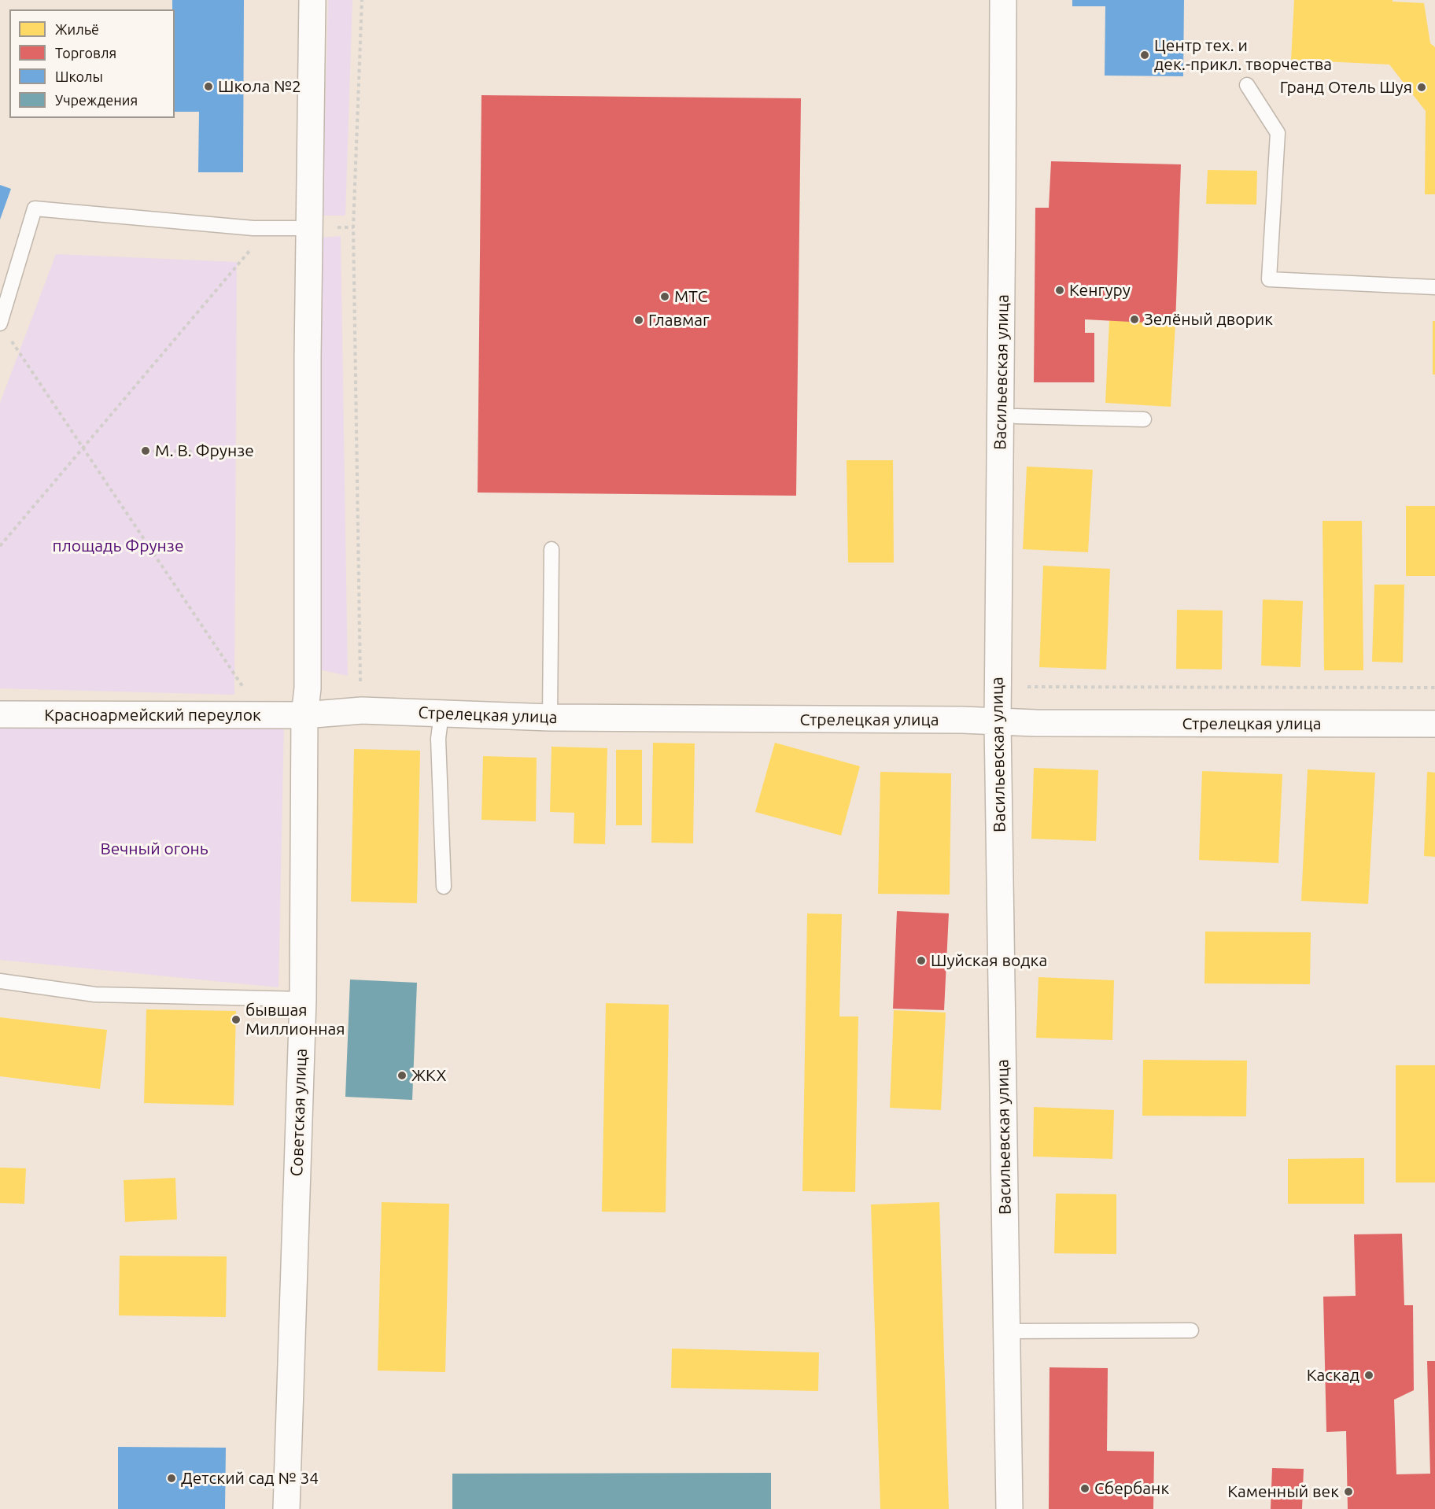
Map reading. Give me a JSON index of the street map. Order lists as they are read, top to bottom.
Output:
{
  "streets": {
    "street": [
      "Васильевская улица",
      "Красноармейский переулок",
      "Стрелецкая улица",
      "Советская улица"
    ]
  },
  "crossings": [
    ["Васильевская улица", "Стрелецкая улица"],
    ["Красноармейский переулок", "Стрелецкая улица"],
    ["Красноармейский переулок", "Советская улица"],
    ["Стрелецкая улица", "Советская улица"]
  ],
  "parks": ["площадь Фрунзе", "Вечный огонь"],
  "places": [
    "Центр тех. и дек.-прикл. творчества",
    "Школа №2",
    "Гранд Отель Шуя",
    "Кенгуру",
    "МТС",
    "Зелёный дворик",
    "Главмаг",
    "М. В. Фрунзе",
    "Шуйская водка",
    "бывшая Миллионная",
    "ЖКХ",
    "Каскад",
    "Детский сад № 34",
    "Сбербанк",
    "Каменный век"
  ],
  "legend": [
    "Жильё",
    "Торговля",
    "Школы",
    "Учреждения"
  ]
}
